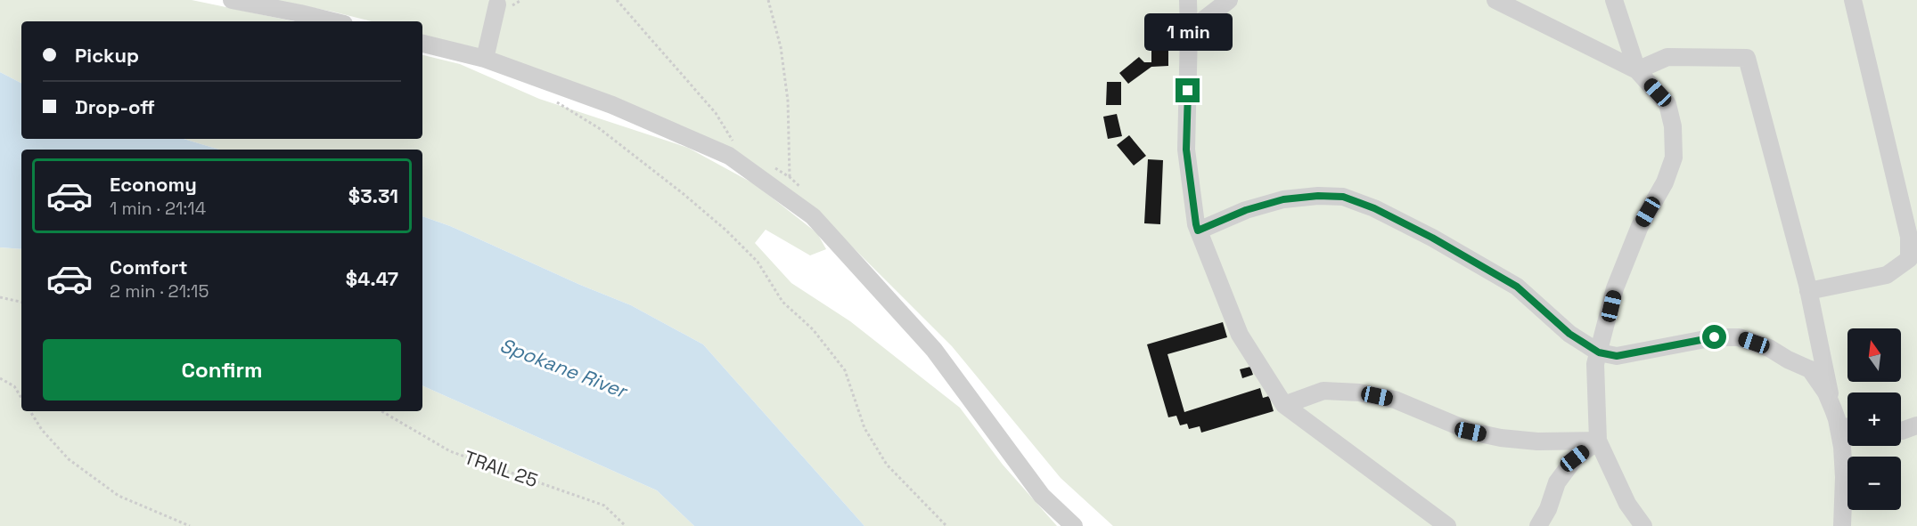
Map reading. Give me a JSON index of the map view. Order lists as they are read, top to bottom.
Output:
{
  "streets": {
    "path": ["TRAIL 25"]
  },
  "water": ["Spokane River"],
  "north": "top",
  "page": {
    "bubble": "1 min",
    "banner": ["Pickup", "Drop-off"],
    "list": [
      {
        "name": "Economy",
        "note": "1 min · 21:14",
        "value": "$3.31"
      },
      {
        "name": "Comfort",
        "note": "2 min · 21:15",
        "value": "$4.47"
      }
    ],
    "map_buttons": ["+", "−"],
    "buttons": "Confirm"
  }
}
